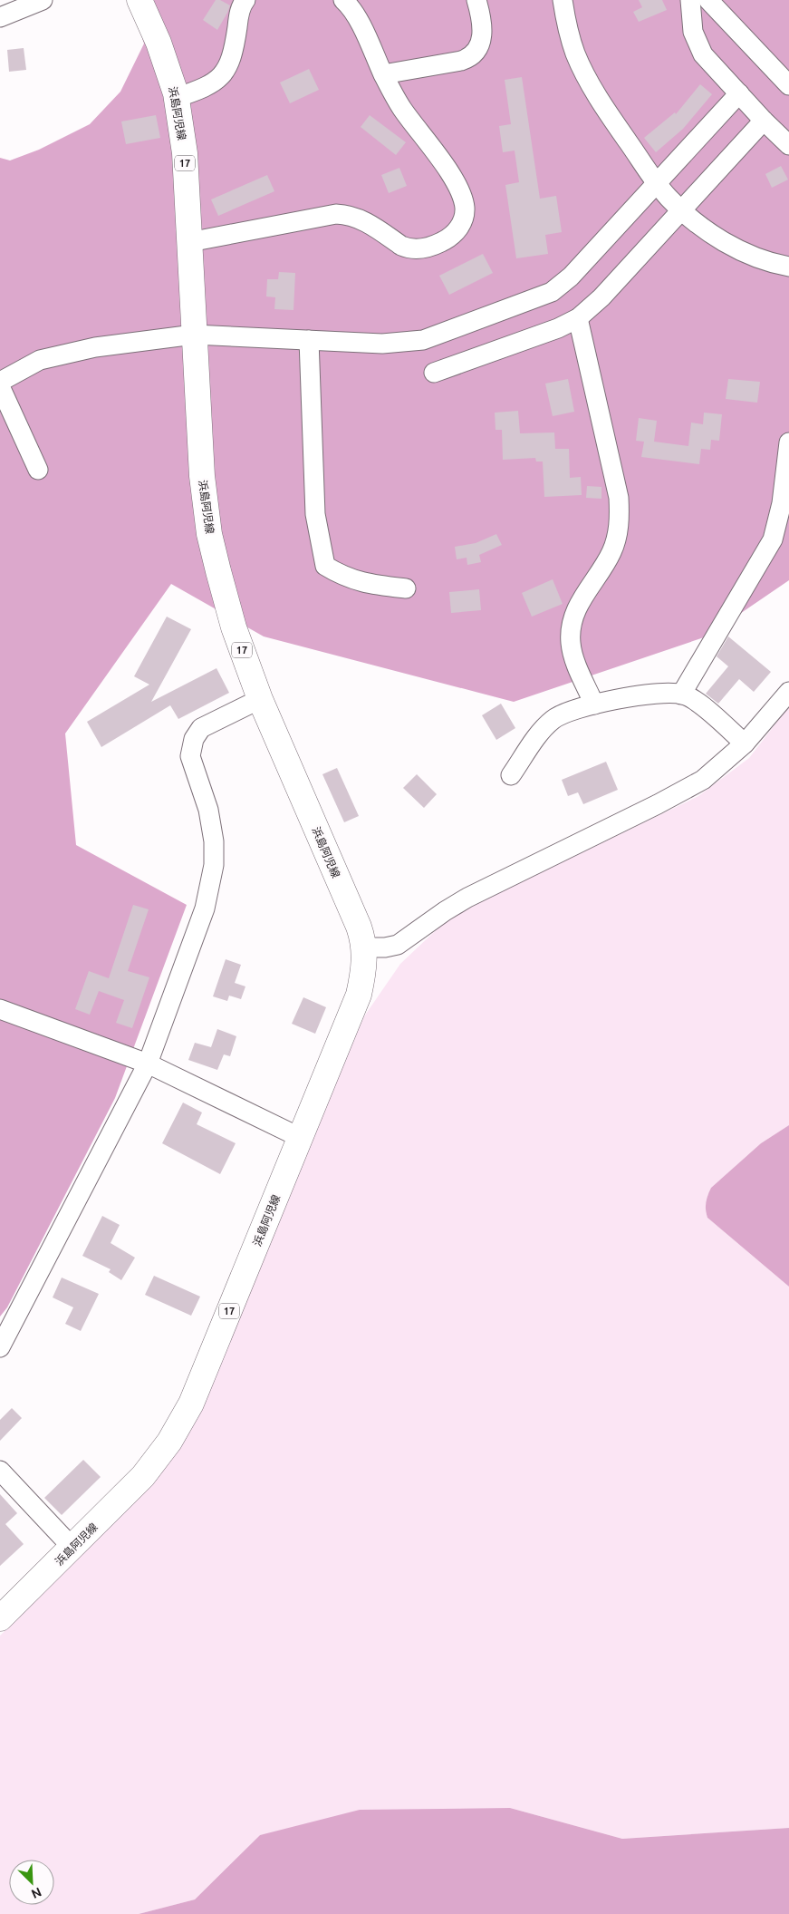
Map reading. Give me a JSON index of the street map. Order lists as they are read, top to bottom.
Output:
{
  "streets": {
    "main road": ["浜島阿児線", "17"]
  },
  "north": "bottom right"
}
